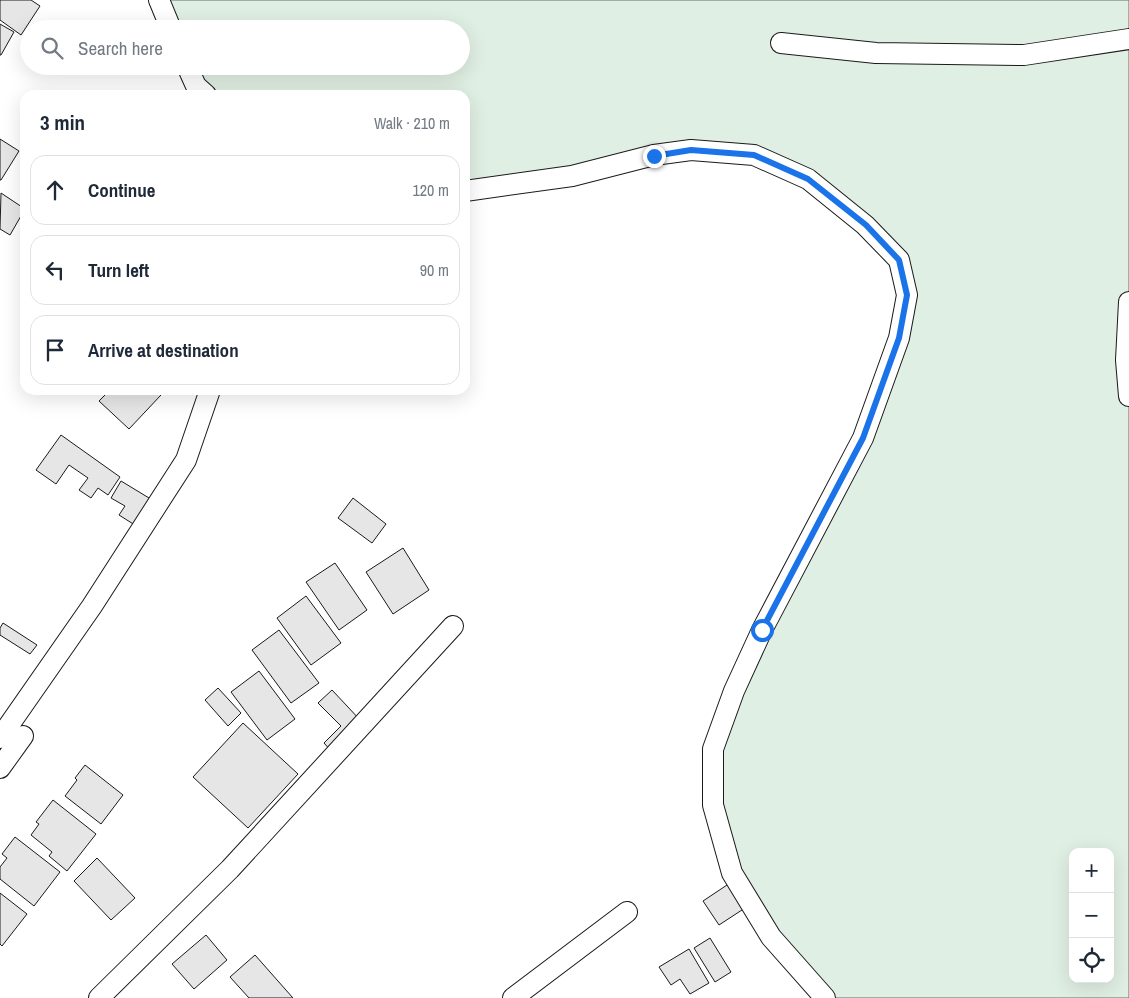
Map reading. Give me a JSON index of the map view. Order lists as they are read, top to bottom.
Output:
{
  "page": {
    "search": "Search here",
    "heading": ["3 min", "Walk · 210 m"],
    "list": [
      ["Continue", "120 m"],
      ["Turn left", "90 m"],
      "Arrive at destination"
    ],
    "map_buttons": ["+", "−"]
  }
}
